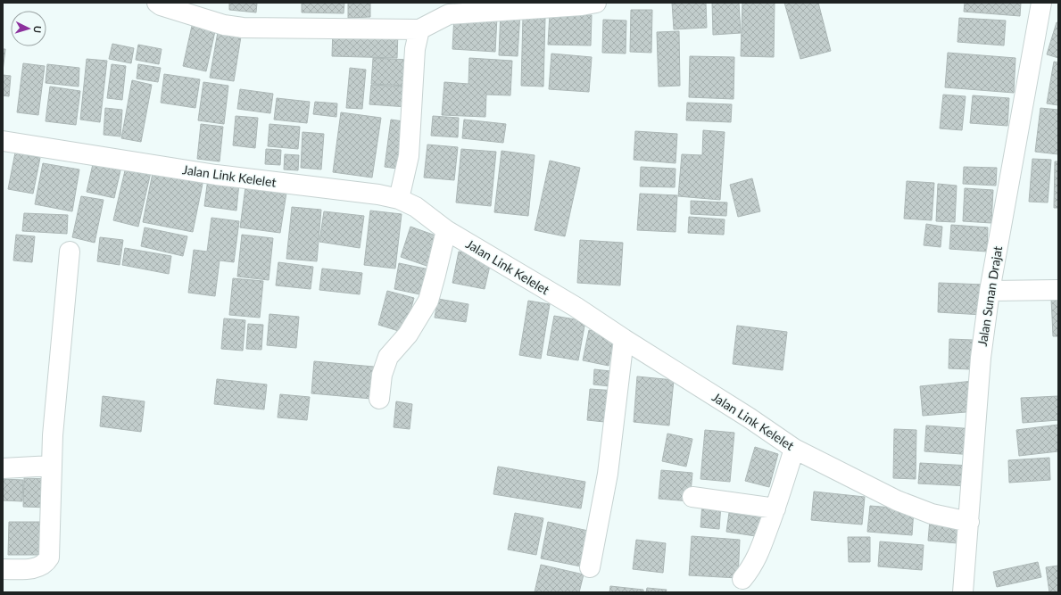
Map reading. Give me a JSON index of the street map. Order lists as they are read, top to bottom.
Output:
{
  "streets": {
    "street": ["Jalan Link Kelelet", "Jalan Sunan Drajat"]
  },
  "crossings": [
    ["Jalan Link Kelelet", "Jalan Sunan Drajat"]
  ],
  "north": "right"
}
